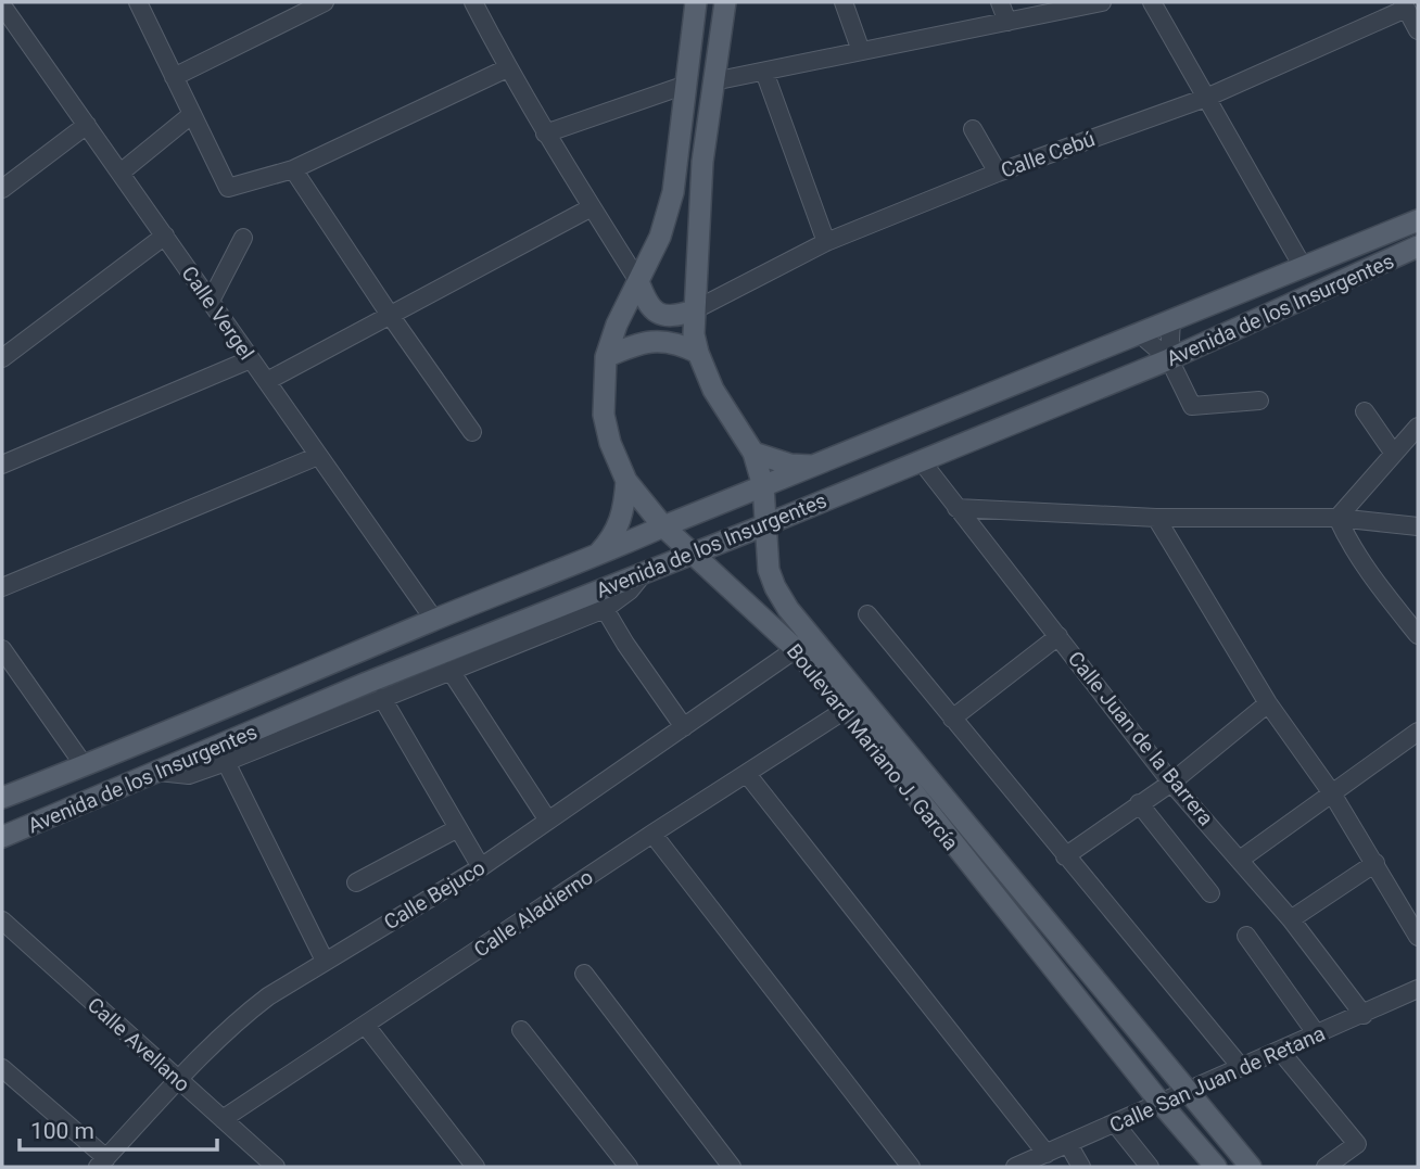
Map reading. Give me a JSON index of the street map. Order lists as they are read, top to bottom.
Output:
{
  "streets": {
    "main road": ["Avenida de los Insurgentes", "Boulevard Mariano J. García"],
    "street": [
      "Calle Cebú",
      "Calle Vergel",
      "Calle Juan de la Barrera",
      "Calle Bejuco",
      "Calle Aladierno",
      "Calle Avellano",
      "Calle San Juan de Retana"
    ]
  },
  "crossings": [
    ["Calle Cebú", "Boulevard Mariano J. García"],
    ["Avenida de los Insurgentes", "Calle Vergel"],
    ["Avenida de los Insurgentes", "Calle Juan de la Barrera"],
    ["Avenida de los Insurgentes", "Boulevard Mariano J. García"],
    ["Calle Juan de la Barrera", "Calle San Juan de Retana"],
    ["Boulevard Mariano J. García", "Calle Bejuco"],
    ["Boulevard Mariano J. García", "Calle Aladierno"],
    ["Boulevard Mariano J. García", "Calle San Juan de Retana"],
    ["Calle Bejuco", "Calle Avellano"],
    ["Calle Aladierno", "Calle Avellano"]
  ],
  "scale_bar": "100 m"
}
